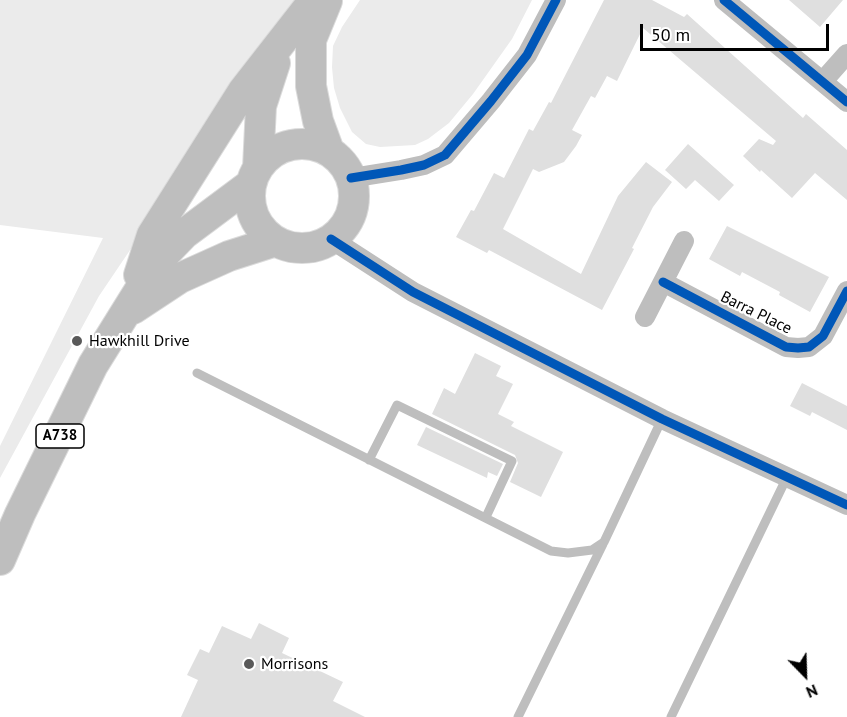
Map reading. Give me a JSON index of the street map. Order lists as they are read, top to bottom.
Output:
{
  "streets": {
    "main road": ["A738"],
    "street": ["Barra Place"]
  },
  "places": ["Hawkhill Drive", "Morrisons"],
  "scale_bar": "50 m",
  "north": "bottom right"
}
